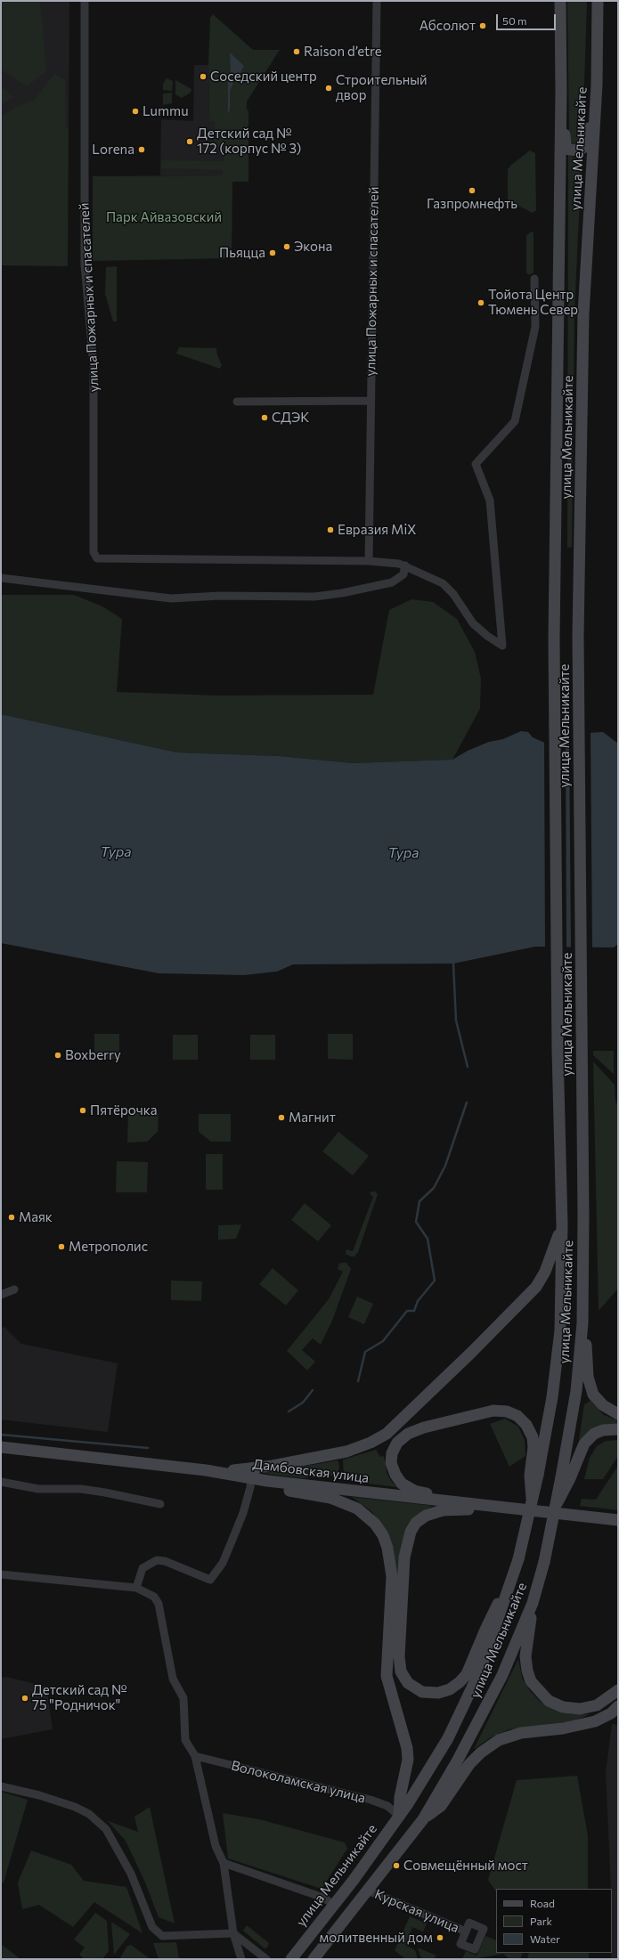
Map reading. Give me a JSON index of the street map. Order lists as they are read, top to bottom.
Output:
{
  "streets": {
    "main road": ["улица Мельникайте", "Дамбовская улица"],
    "street": ["улица Пожарных и спасателей", "Волоколамская улица", "Курская улица"]
  },
  "crossings": [
    ["улица Мельникайте", "Волоколамская улица"],
    ["улица Мельникайте", "Курская улица"]
  ],
  "water": ["Тура"],
  "parks": ["Парк Айвазовский"],
  "places": [
    "Абсолют",
    "Raison d’etre",
    "Соседский центр",
    "Строительный двор",
    "Lummu",
    "Детский сад № 172 (корпус № 3)",
    "Lorena",
    "Газпромнефть",
    "Экона",
    "Пьяцца",
    "Тойота Центр Тюмень Север",
    "СДЭК",
    "Евразия MiX",
    "Boxberry",
    "Пятёрочка",
    "Магнит",
    "Маяк",
    "Метрополис",
    "Детский сад № 75 \"Родничок\"",
    "Совмещённый мост",
    "молитвенный дом"
  ],
  "legend": ["Road", "Park", "Water"],
  "scale_bar": "50 m"
}
